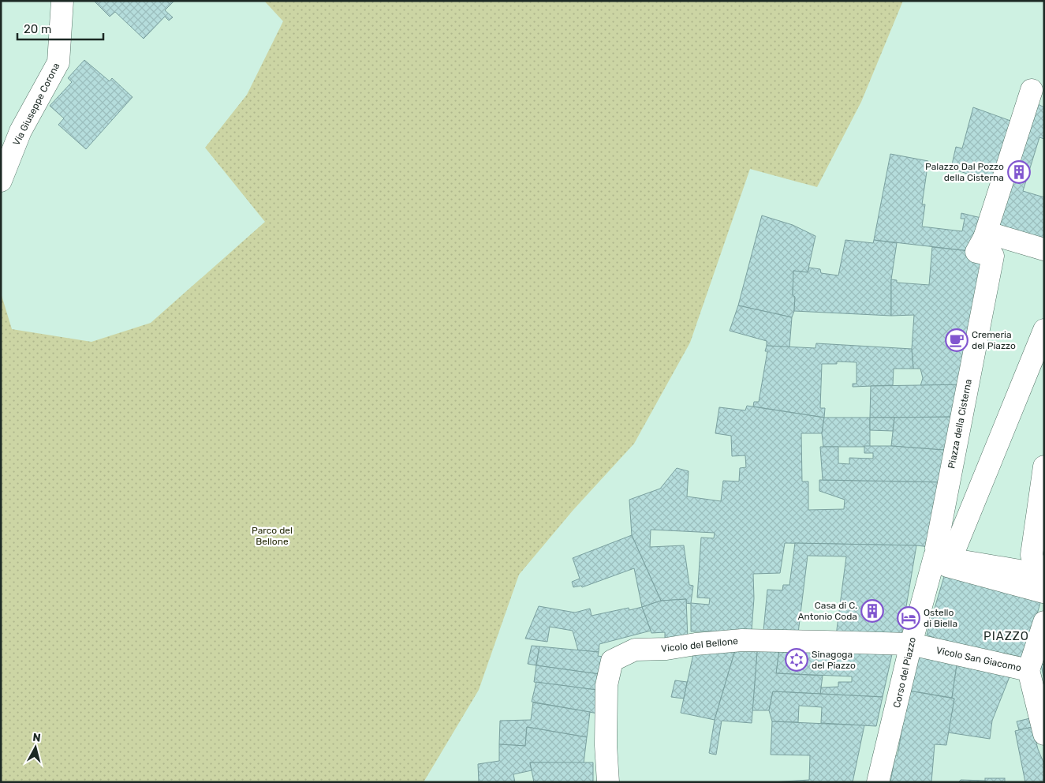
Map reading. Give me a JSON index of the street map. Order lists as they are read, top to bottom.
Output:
{
  "streets": {
    "street": [
      "Via Giuseppe Corona",
      "Piazza della Cisterna",
      "Vicolo del Bellone",
      "Vicolo San Giacomo",
      "Corso del Piazzo"
    ]
  },
  "crossings": [
    ["Piazza della Cisterna", "Corso del Piazzo"],
    ["Vicolo del Bellone", "Vicolo San Giacomo"],
    ["Vicolo del Bellone", "Corso del Piazzo"],
    ["Vicolo San Giacomo", "Corso del Piazzo"]
  ],
  "districts": ["PIAZZO"],
  "parks": ["Parco del Bellone"],
  "places": {
    "building": ["Palazzo Dal Pozzo della Cisterna", "Casa di C. Antonio Coda"],
    "cafe": ["Cremeria del Piazzo"],
    "hotel": ["Ostello di Biella"],
    "synagogue": ["Sinagoga del Piazzo"]
  },
  "scale_bar": "20 m",
  "north": "top"
}
